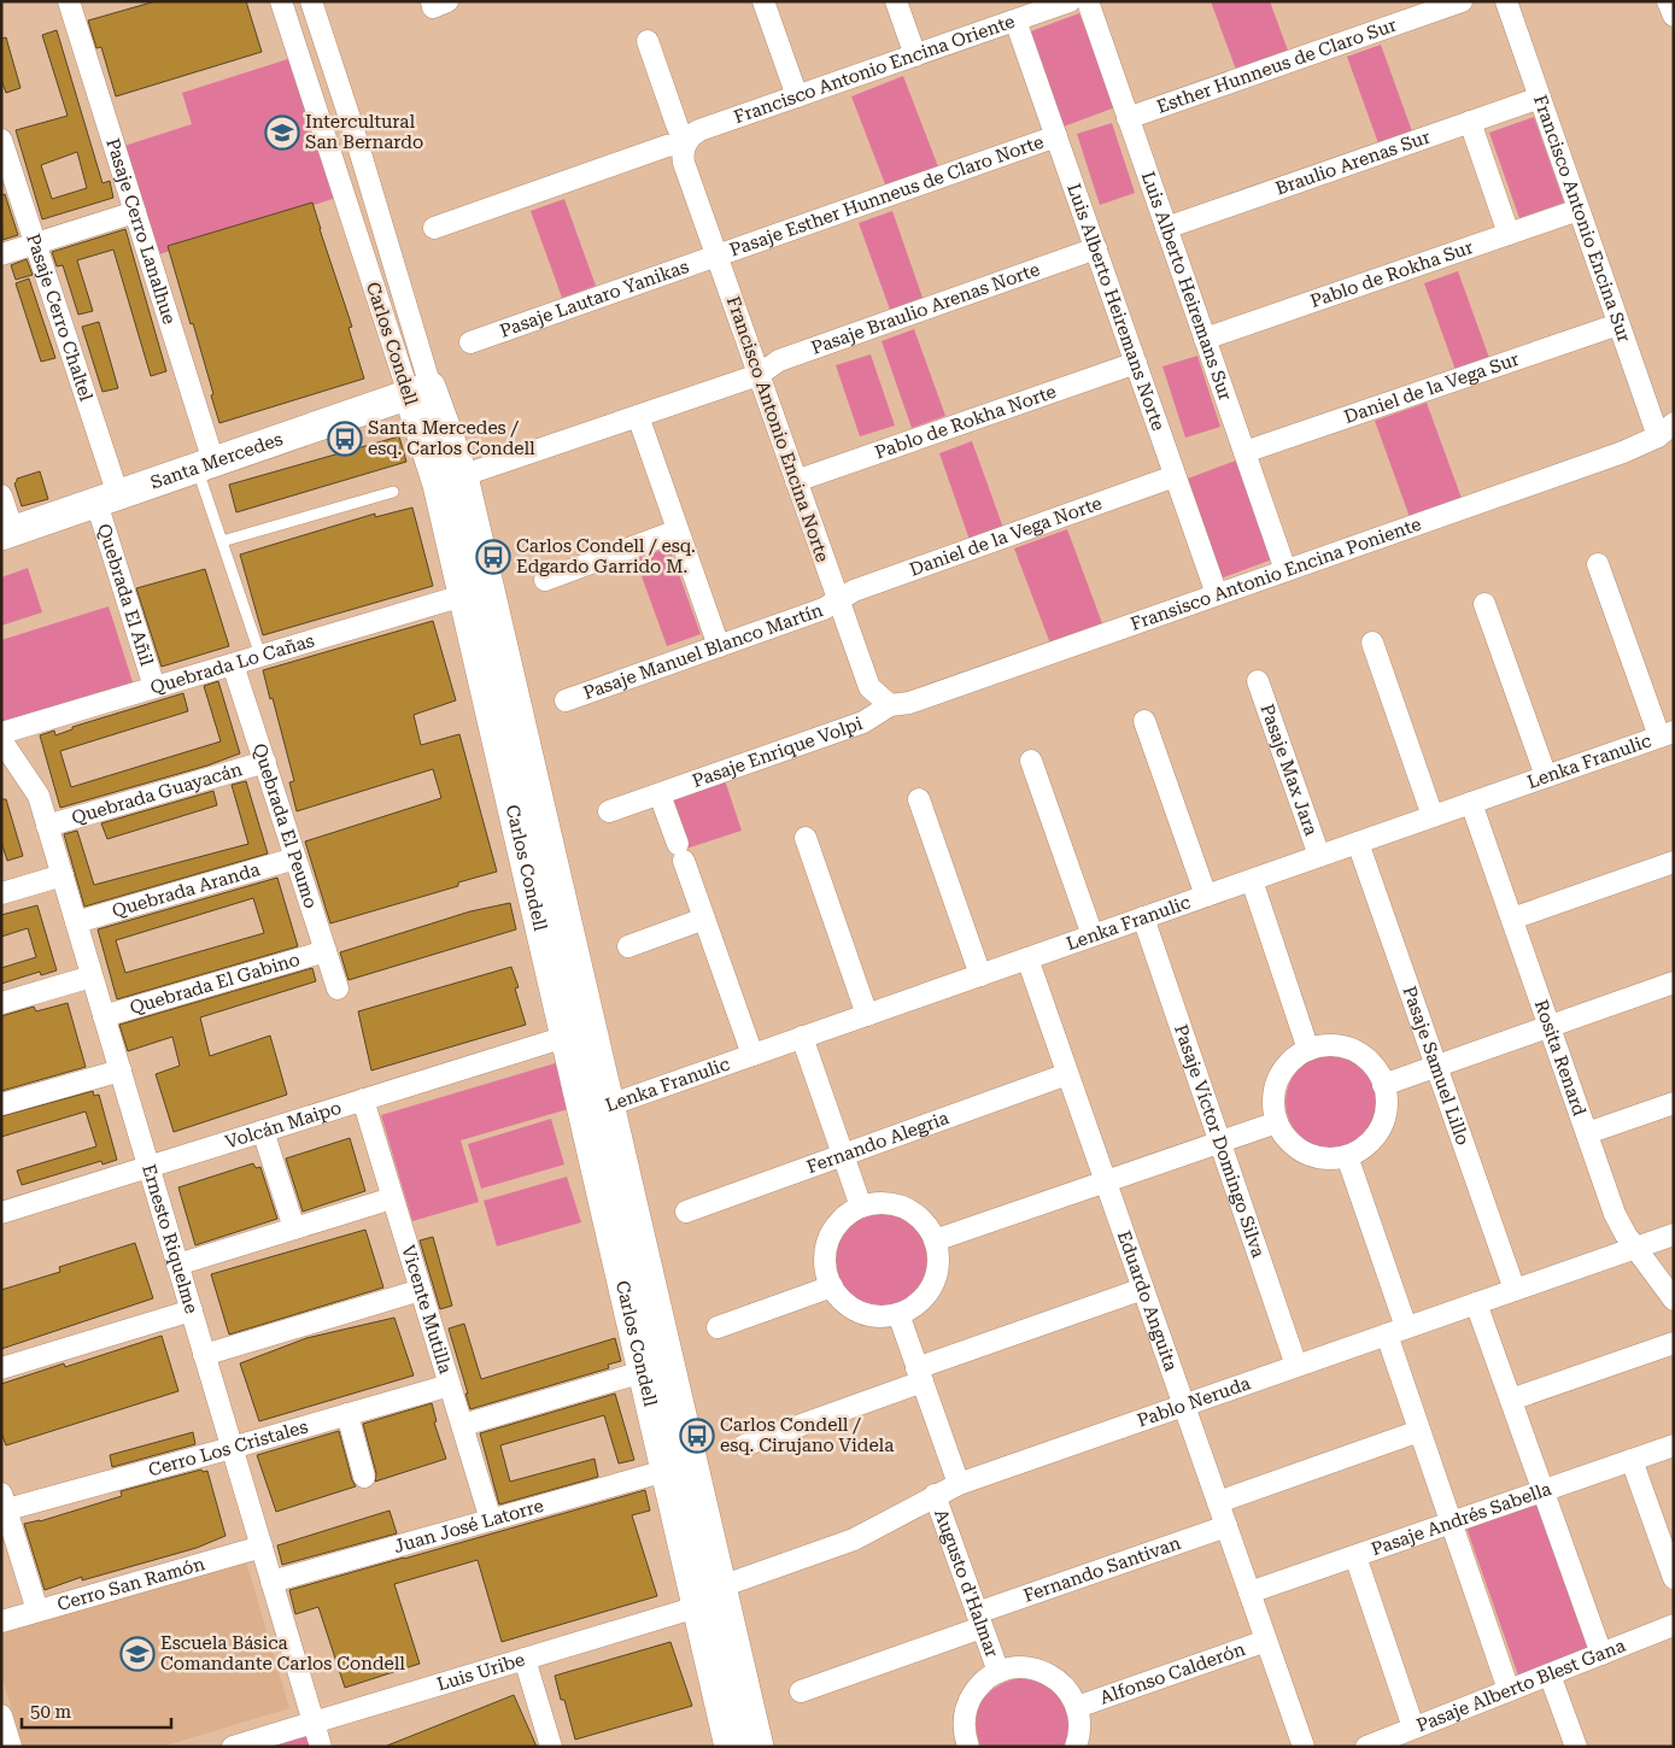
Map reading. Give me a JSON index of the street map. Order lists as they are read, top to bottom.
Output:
{
  "streets": {
    "street": [
      "Esther Hunneus de Claro Sur",
      "Francisco Antonio Encina Oriente",
      "Braulio Arenas Sur",
      "Pasaje Esther Hunneus de Claro Norte",
      "Francisco Antonio Encina Sur",
      "Pasaje Cerro Lanalhue",
      "Pablo de Rokha Sur",
      "Luis Alberto Heiremans Sur",
      "Pasaje Lautaro Yanikas",
      "Luis Alberto Heiremans Norte",
      "Pasaje Braulio Arenas Norte",
      "Pasaje Cerro Chaltel",
      "Carlos Condell",
      "Daniel de la Vega Sur",
      "Pablo de Rokha Norte",
      "Francisco Antonio Encina Norte",
      "Santa Mercedes",
      "Daniel de la Vega Norte",
      "Fransisco Antonio Encina Poniente",
      "Quebrada El Añil",
      "Pasaje Manuel Blanco Martín",
      "Quebrada Lo Cañas",
      "Pasaje Enrique Volpi",
      "Lenka Franulic",
      "Pasaje Max Jara",
      "Quebrada Guayacán",
      "Quebrada El Peumo",
      "Quebrada Aranda",
      "Quebrada El Gabino",
      "Rosita Renard",
      "Pasaje Samuel Lillo",
      "Volcán Maipo",
      "Pasaje Víctor Domingo Silva",
      "Fernando Alegria",
      "Ernesto Riquelme",
      "Eduardo Anguita",
      "Vicente Mutilla",
      "Pablo Neruda",
      "Cerro Los Cristales",
      "Pasaje Andrés Sabella",
      "Juan José Latorre",
      "Fernando Santivan",
      "Augusto d'Halmar",
      "Cerro San Ramón",
      "Luis Uribe",
      "Alfonso Calderón",
      "Pasaje Alberto Blest Gana"
    ]
  },
  "crossings": [
    ["Esther Hunneus de Claro Sur", "Luis Alberto Heiremans Sur"],
    ["Francisco Antonio Encina Oriente", "Luis Alberto Heiremans Norte"],
    ["Francisco Antonio Encina Oriente", "Francisco Antonio Encina Norte"],
    ["Braulio Arenas Sur", "Francisco Antonio Encina Sur"],
    ["Braulio Arenas Sur", "Luis Alberto Heiremans Sur"],
    ["Pasaje Esther Hunneus de Claro Norte", "Pasaje Lautaro Yanikas"],
    ["Pasaje Esther Hunneus de Claro Norte", "Luis Alberto Heiremans Norte"],
    ["Pasaje Esther Hunneus de Claro Norte", "Francisco Antonio Encina Norte"],
    ["Francisco Antonio Encina Sur", "Pablo de Rokha Sur"],
    ["Francisco Antonio Encina Sur", "Daniel de la Vega Sur"],
    ["Francisco Antonio Encina Sur", "Fransisco Antonio Encina Poniente"],
    ["Pasaje Cerro Lanalhue", "Santa Mercedes"],
    ["Pablo de Rokha Sur", "Luis Alberto Heiremans Sur"],
    ["Luis Alberto Heiremans Sur", "Daniel de la Vega Sur"],
    ["Luis Alberto Heiremans Sur", "Fransisco Antonio Encina Poniente"],
    ["Pasaje Lautaro Yanikas", "Francisco Antonio Encina Norte"],
    ["Luis Alberto Heiremans Norte", "Pasaje Braulio Arenas Norte"],
    ["Luis Alberto Heiremans Norte", "Pablo de Rokha Norte"],
    ["Luis Alberto Heiremans Norte", "Daniel de la Vega Norte"],
    ["Luis Alberto Heiremans Norte", "Fransisco Antonio Encina Poniente"],
    ["Pasaje Braulio Arenas Norte", "Carlos Condell"],
    ["Pasaje Braulio Arenas Norte", "Francisco Antonio Encina Norte"],
    ["Pasaje Cerro Chaltel", "Santa Mercedes"],
    ["Pasaje Cerro Chaltel", "Quebrada El Añil"],
    ["Carlos Condell", "Santa Mercedes"],
    ["Carlos Condell", "Quebrada Lo Cañas"],
    ["Carlos Condell", "Lenka Franulic"],
    ["Carlos Condell", "Volcán Maipo"],
    ["Carlos Condell", "Pablo Neruda"],
    ["Carlos Condell", "Juan José Latorre"],
    ["Carlos Condell", "Luis Uribe"],
    ["Pablo de Rokha Norte", "Francisco Antonio Encina Norte"],
    ["Francisco Antonio Encina Norte", "Daniel de la Vega Norte"],
    ["Francisco Antonio Encina Norte", "Fransisco Antonio Encina Poniente"],
    ["Francisco Antonio Encina Norte", "Pasaje Manuel Blanco Martín"],
    ["Francisco Antonio Encina Norte", "Pasaje Enrique Volpi"],
    ["Santa Mercedes", "Quebrada El Añil"],
    ["Daniel de la Vega Norte", "Pasaje Manuel Blanco Martín"],
    ["Fransisco Antonio Encina Poniente", "Pasaje Enrique Volpi"],
    ["Quebrada El Añil", "Quebrada Lo Cañas"],
    ["Quebrada Lo Cañas", "Quebrada El Peumo"],
    ["Lenka Franulic", "Pasaje Max Jara"],
    ["Lenka Franulic", "Rosita Renard"],
    ["Lenka Franulic", "Pasaje Samuel Lillo"],
    ["Lenka Franulic", "Pasaje Víctor Domingo Silva"],
    ["Lenka Franulic", "Eduardo Anguita"],
    ["Quebrada Guayacán", "Quebrada El Peumo"],
    ["Quebrada Guayacán", "Ernesto Riquelme"],
    ["Quebrada El Peumo", "Quebrada Aranda"],
    ["Quebrada El Peumo", "Quebrada El Gabino"],
    ["Quebrada Aranda", "Ernesto Riquelme"],
    ["Quebrada El Gabino", "Ernesto Riquelme"],
    ["Rosita Renard", "Pablo Neruda"],
    ["Pasaje Samuel Lillo", "Pablo Neruda"],
    ["Volcán Maipo", "Ernesto Riquelme"],
    ["Volcán Maipo", "Vicente Mutilla"],
    ["Pasaje Víctor Domingo Silva", "Pablo Neruda"],
    ["Fernando Alegria", "Eduardo Anguita"],
    ["Ernesto Riquelme", "Cerro Los Cristales"],
    ["Ernesto Riquelme", "Juan José Latorre"],
    ["Ernesto Riquelme", "Cerro San Ramón"],
    ["Ernesto Riquelme", "Luis Uribe"],
    ["Eduardo Anguita", "Pablo Neruda"],
    ["Eduardo Anguita", "Pasaje Andrés Sabella"],
    ["Eduardo Anguita", "Fernando Santivan"],
    ["Eduardo Anguita", "Alfonso Calderón"],
    ["Vicente Mutilla", "Cerro Los Cristales"],
    ["Vicente Mutilla", "Juan José Latorre"],
    ["Pablo Neruda", "Augusto d'Halmar"],
    ["Pablo Neruda", "Luis Uribe"],
    ["Fernando Santivan", "Augusto d'Halmar"],
    ["Augusto d'Halmar", "Alfonso Calderón"]
  ],
  "places": {
    "school or university": ["Intercultural San Bernardo", "Escuela Básica Comandante Carlos Condell"],
    "bus stop": ["Santa Mercedes / esq. Carlos Condell", "Carlos Condell / esq. Edgardo Garrido M.", "Carlos Condell / esq. Cirujano Videla"]
  },
  "scale_bar": "50 m"
}
